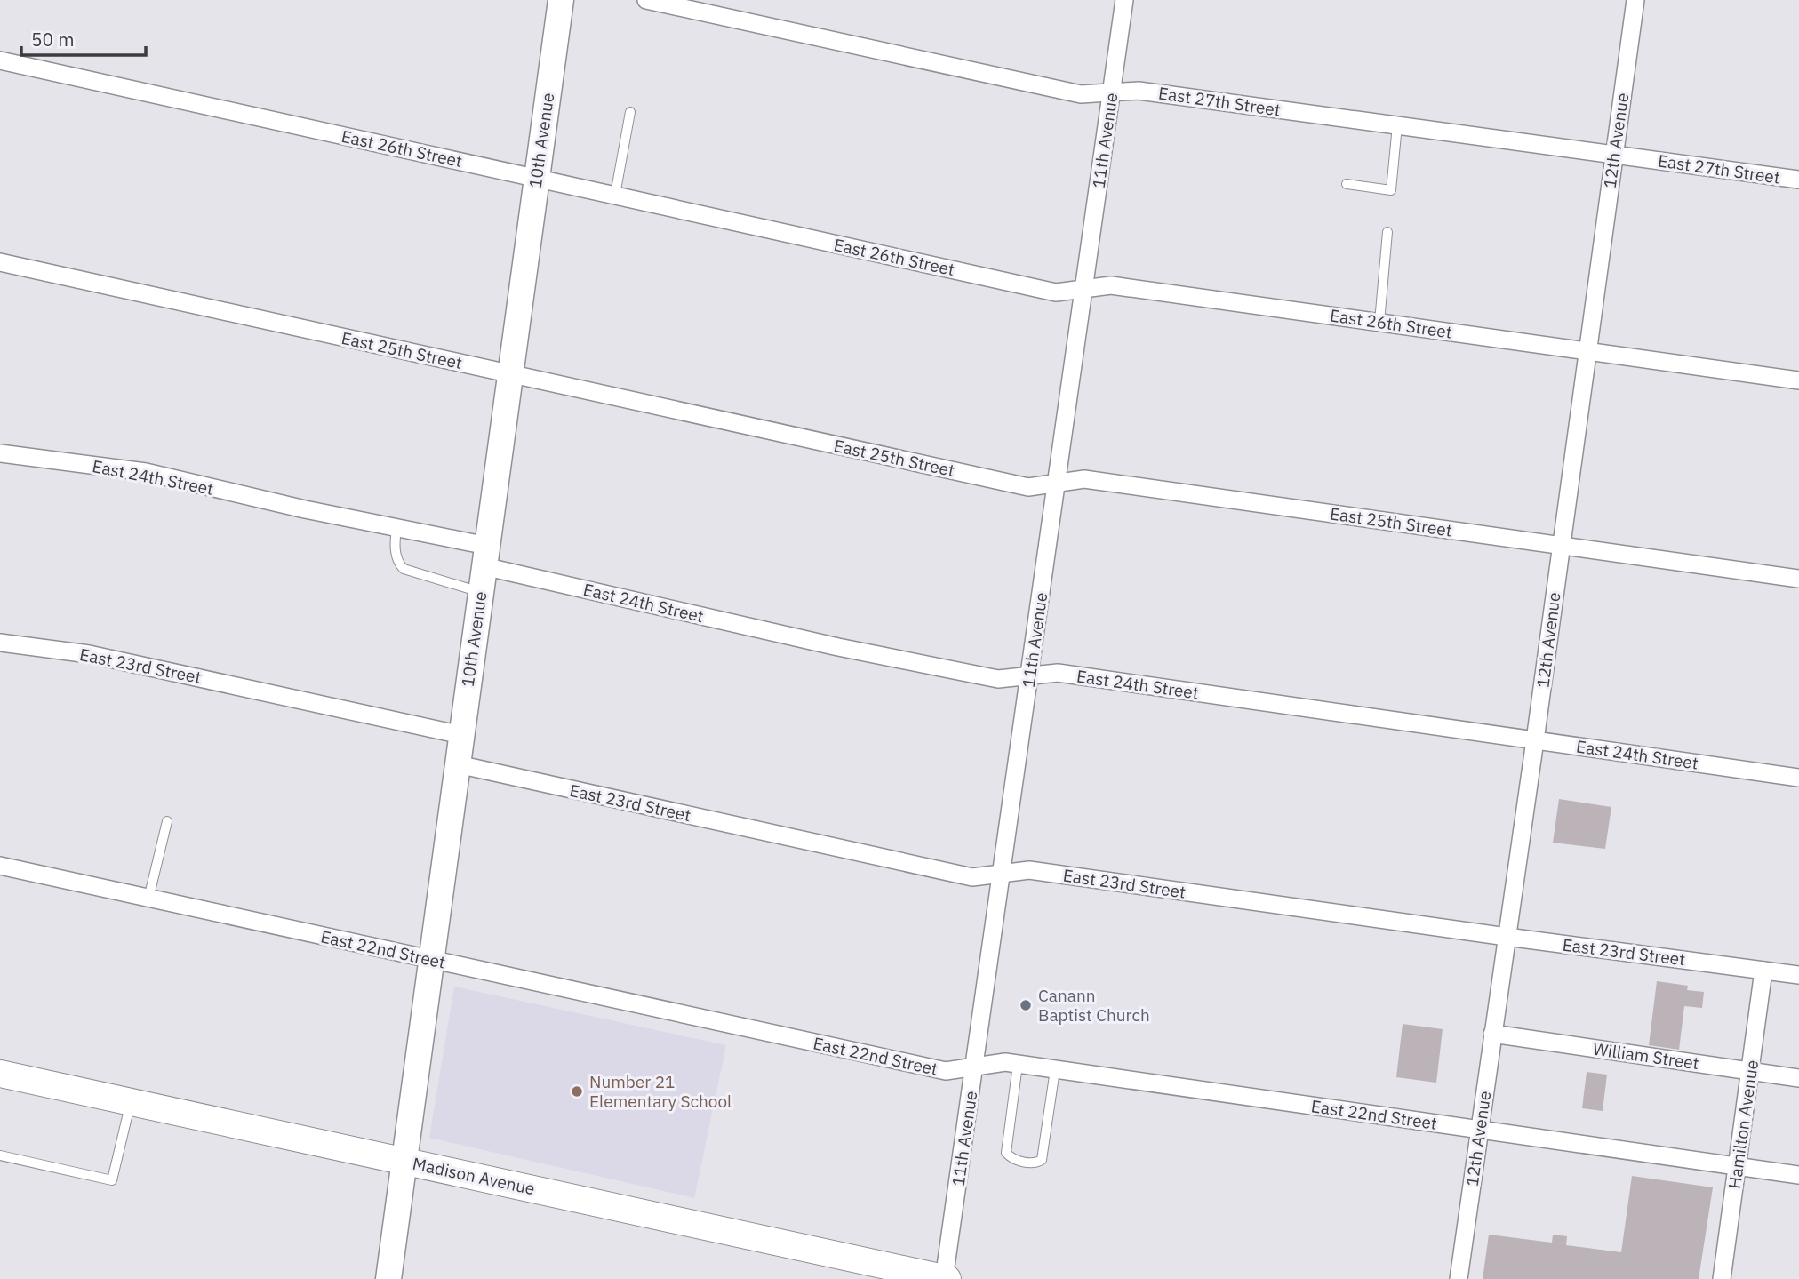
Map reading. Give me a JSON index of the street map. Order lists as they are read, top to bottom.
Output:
{
  "streets": {
    "main road": ["10th Avenue", "Madison Avenue"],
    "street": [
      "East 27th Street",
      "11th Avenue",
      "12th Avenue",
      "East 26th Street",
      "East 25th Street",
      "East 24th Street",
      "East 23rd Street",
      "East 22nd Street",
      "William Street",
      "Hamilton Avenue"
    ]
  },
  "crossings": [
    ["East 27th Street", "11th Avenue"],
    ["East 27th Street", "12th Avenue"],
    ["10th Avenue", "East 26th Street"],
    ["10th Avenue", "East 25th Street"],
    ["10th Avenue", "East 24th Street"],
    ["10th Avenue", "East 23rd Street"],
    ["10th Avenue", "East 22nd Street"],
    ["10th Avenue", "Madison Avenue"],
    ["11th Avenue", "East 26th Street"],
    ["11th Avenue", "East 25th Street"],
    ["11th Avenue", "East 24th Street"],
    ["11th Avenue", "East 23rd Street"],
    ["11th Avenue", "East 22nd Street"],
    ["11th Avenue", "Madison Avenue"],
    ["12th Avenue", "East 26th Street"],
    ["12th Avenue", "East 25th Street"],
    ["12th Avenue", "East 24th Street"],
    ["12th Avenue", "East 23rd Street"],
    ["12th Avenue", "East 22nd Street"],
    ["12th Avenue", "William Street"],
    ["East 23rd Street", "Hamilton Avenue"],
    ["East 22nd Street", "Hamilton Avenue"],
    ["William Street", "Hamilton Avenue"]
  ],
  "places": ["Canann Baptist Church", "Number 21 Elementary School"],
  "scale_bar": "50 m"
}
